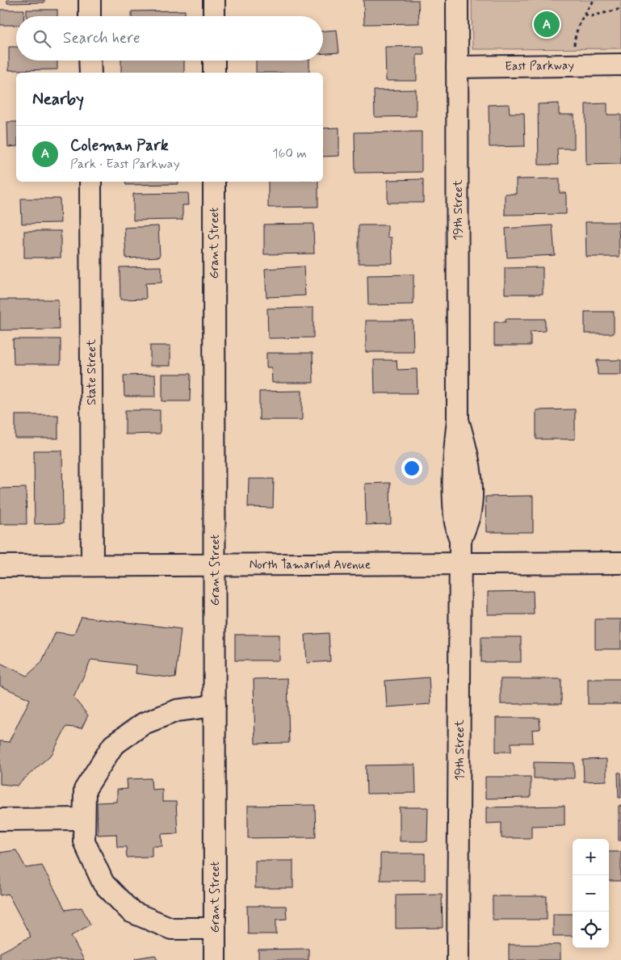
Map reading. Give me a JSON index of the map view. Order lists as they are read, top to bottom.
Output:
{
  "streets": {
    "street": [
      "East Parkway",
      "19th Street",
      "Grant Street",
      "State Street",
      "North Tamarind Avenue"
    ]
  },
  "crossings": [
    ["East Parkway", "19th Street"],
    ["19th Street", "North Tamarind Avenue"],
    ["Grant Street", "North Tamarind Avenue"],
    ["State Street", "North Tamarind Avenue"]
  ],
  "page": {
    "pins": "A",
    "search": "Search here",
    "heading": "Nearby",
    "list": [
      {
        "mark": "A",
        "name": "Coleman Park",
        "note": "Park · East Parkway",
        "value": "160 m"
      }
    ],
    "map_buttons": ["+", "−"]
  }
}
